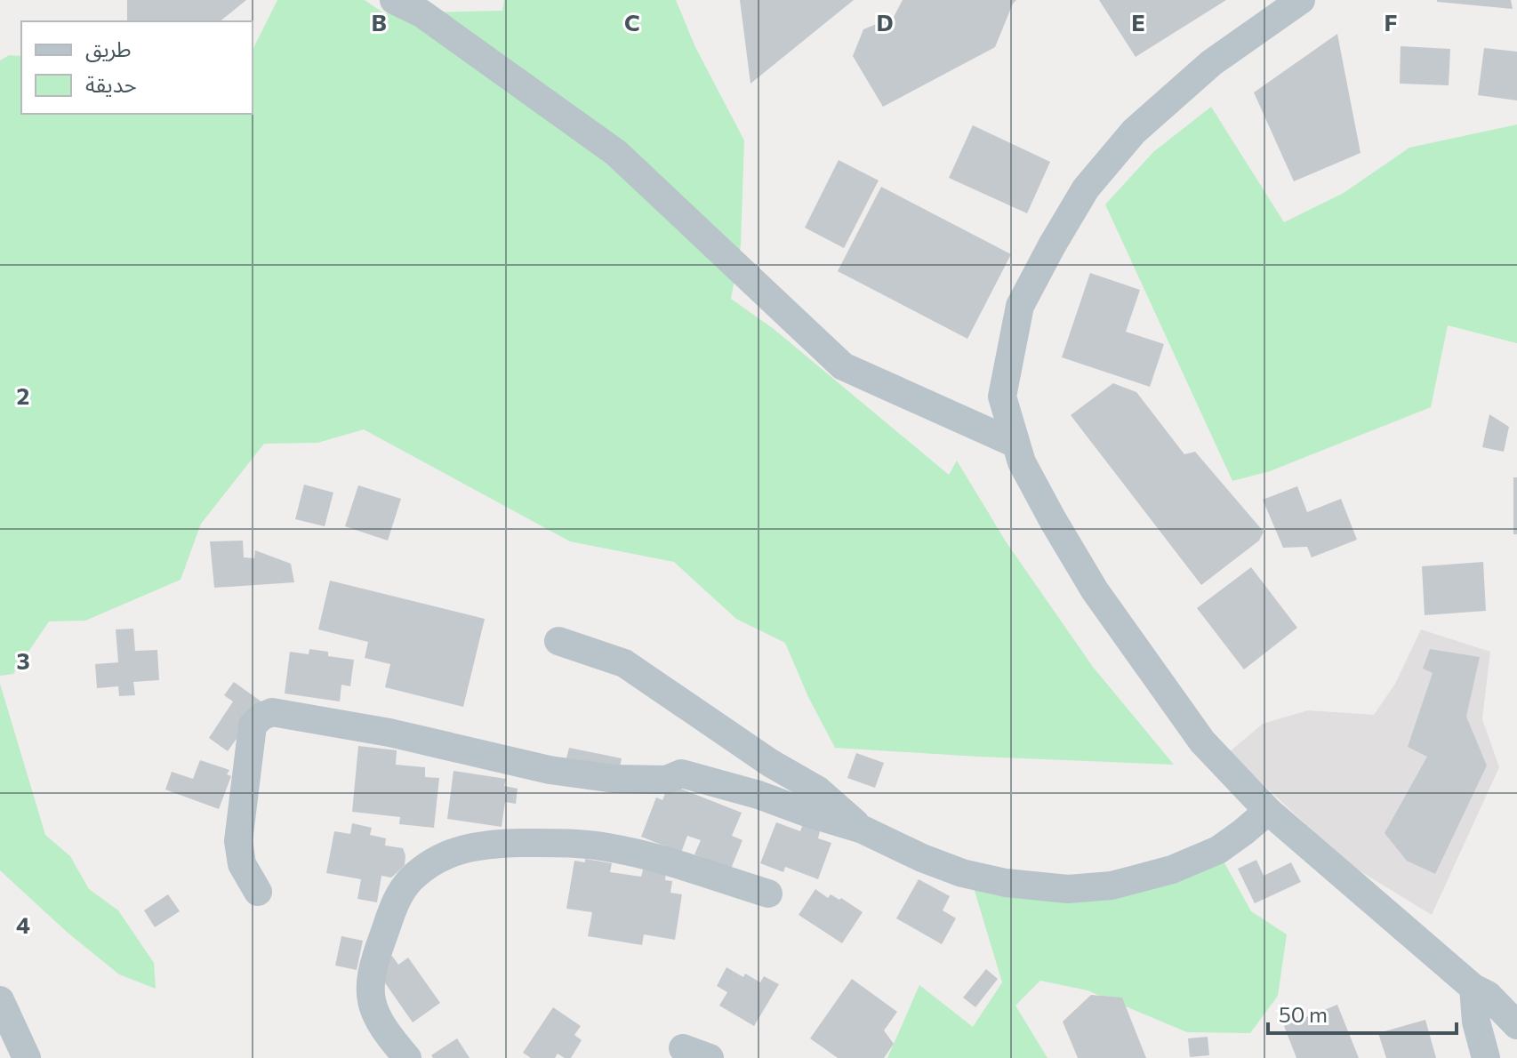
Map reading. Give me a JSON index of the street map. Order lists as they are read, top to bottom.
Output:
{
  "legend": ["طريق", "حديقة"],
  "scale_bar": "50 m",
  "grid": {
    "columns": [
      "B",
      "C",
      "D",
      "E",
      "F"
    ],
    "rows": ["2", "3", "4"]
  }
}
